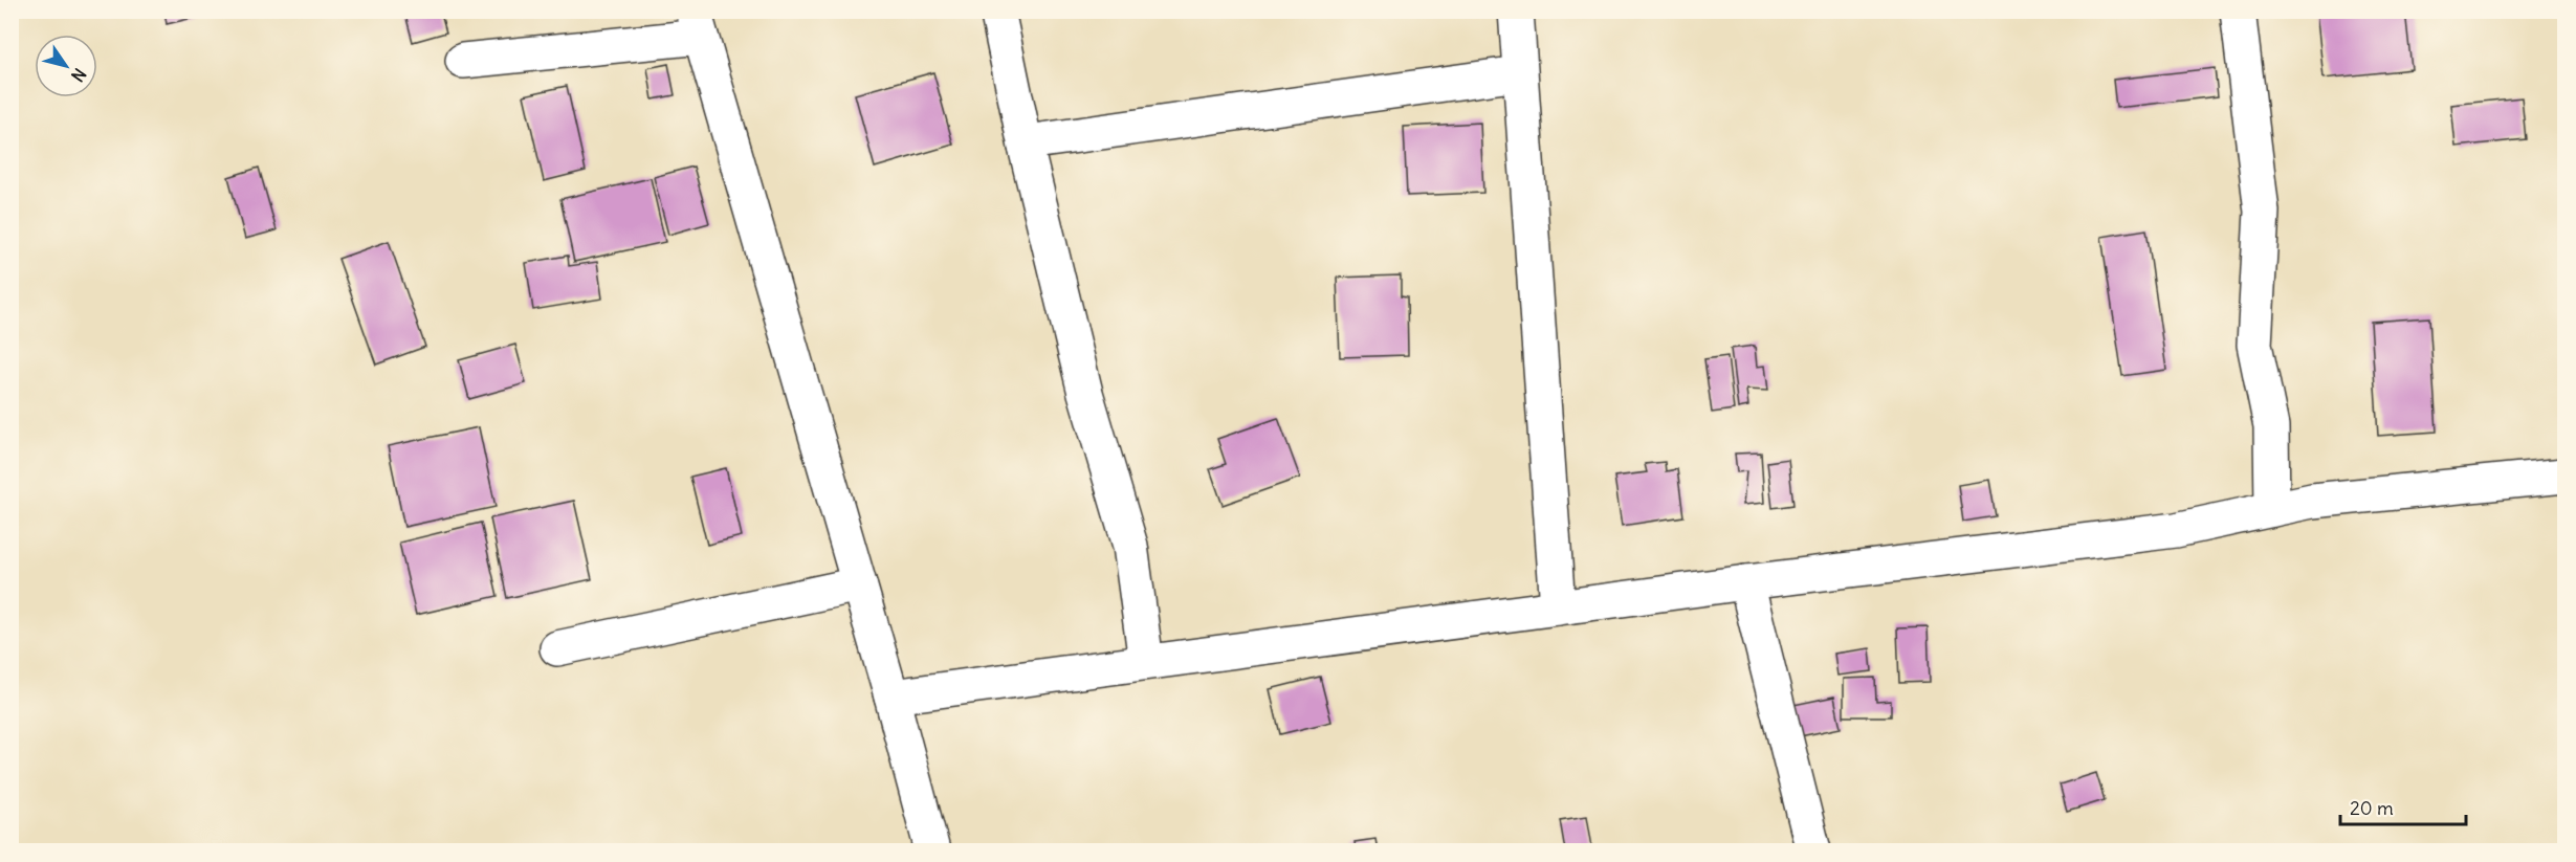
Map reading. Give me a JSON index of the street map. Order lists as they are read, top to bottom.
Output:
{
  "scale_bar": "20 m",
  "north": "bottom right"
}
